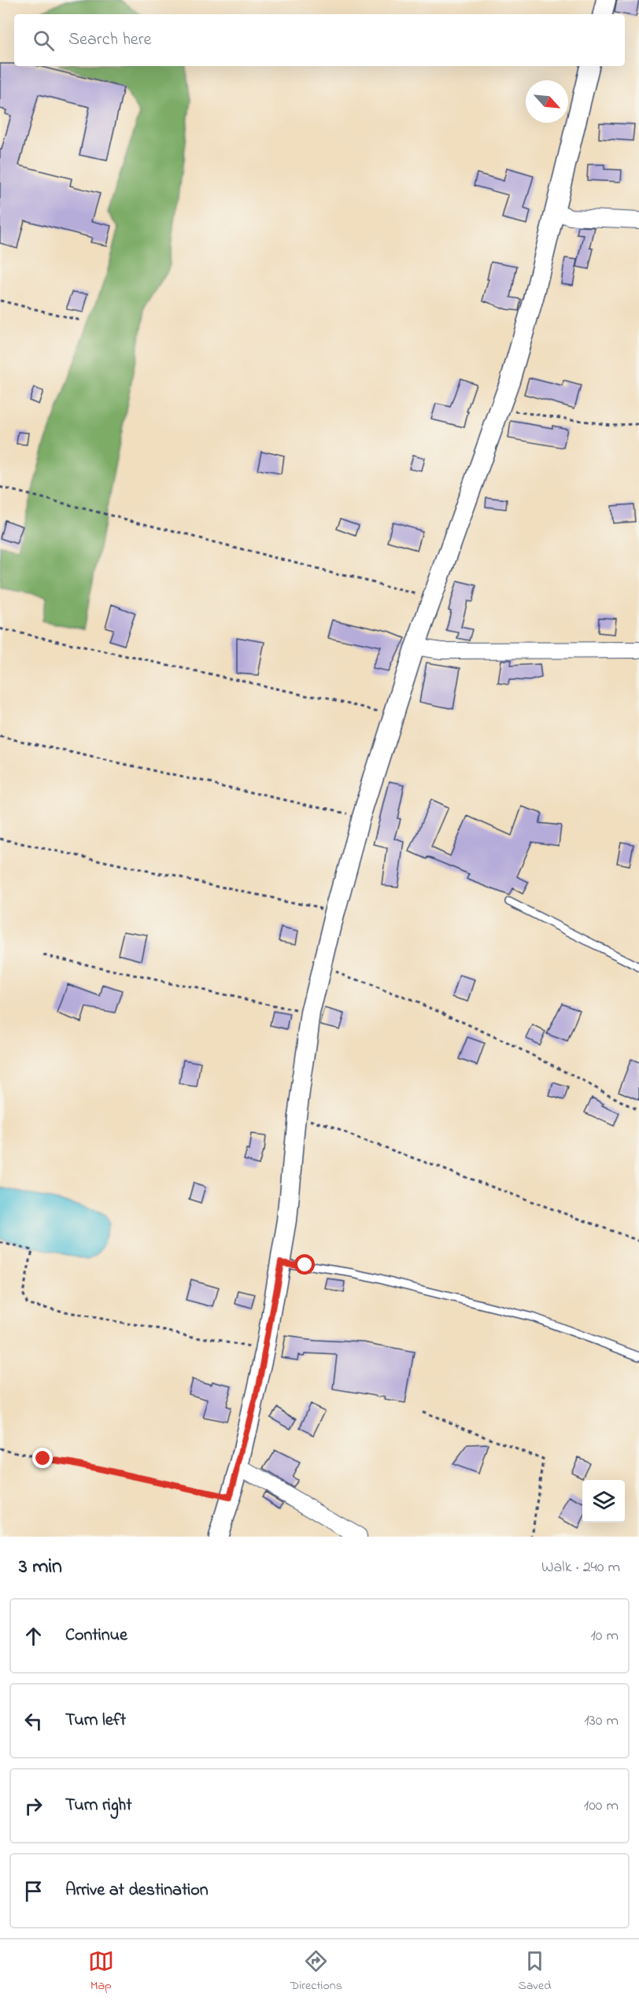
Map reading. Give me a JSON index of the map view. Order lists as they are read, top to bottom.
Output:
{
  "north": "bottom right",
  "page": {
    "search": "Search here",
    "heading": ["3 min", "Walk · 240 m"],
    "list": [
      ["Continue", "10 m"],
      ["Turn left", "130 m"],
      ["Turn right", "100 m"],
      "Arrive at destination"
    ],
    "nav": ["Map", "Directions", "Saved"]
  }
}
